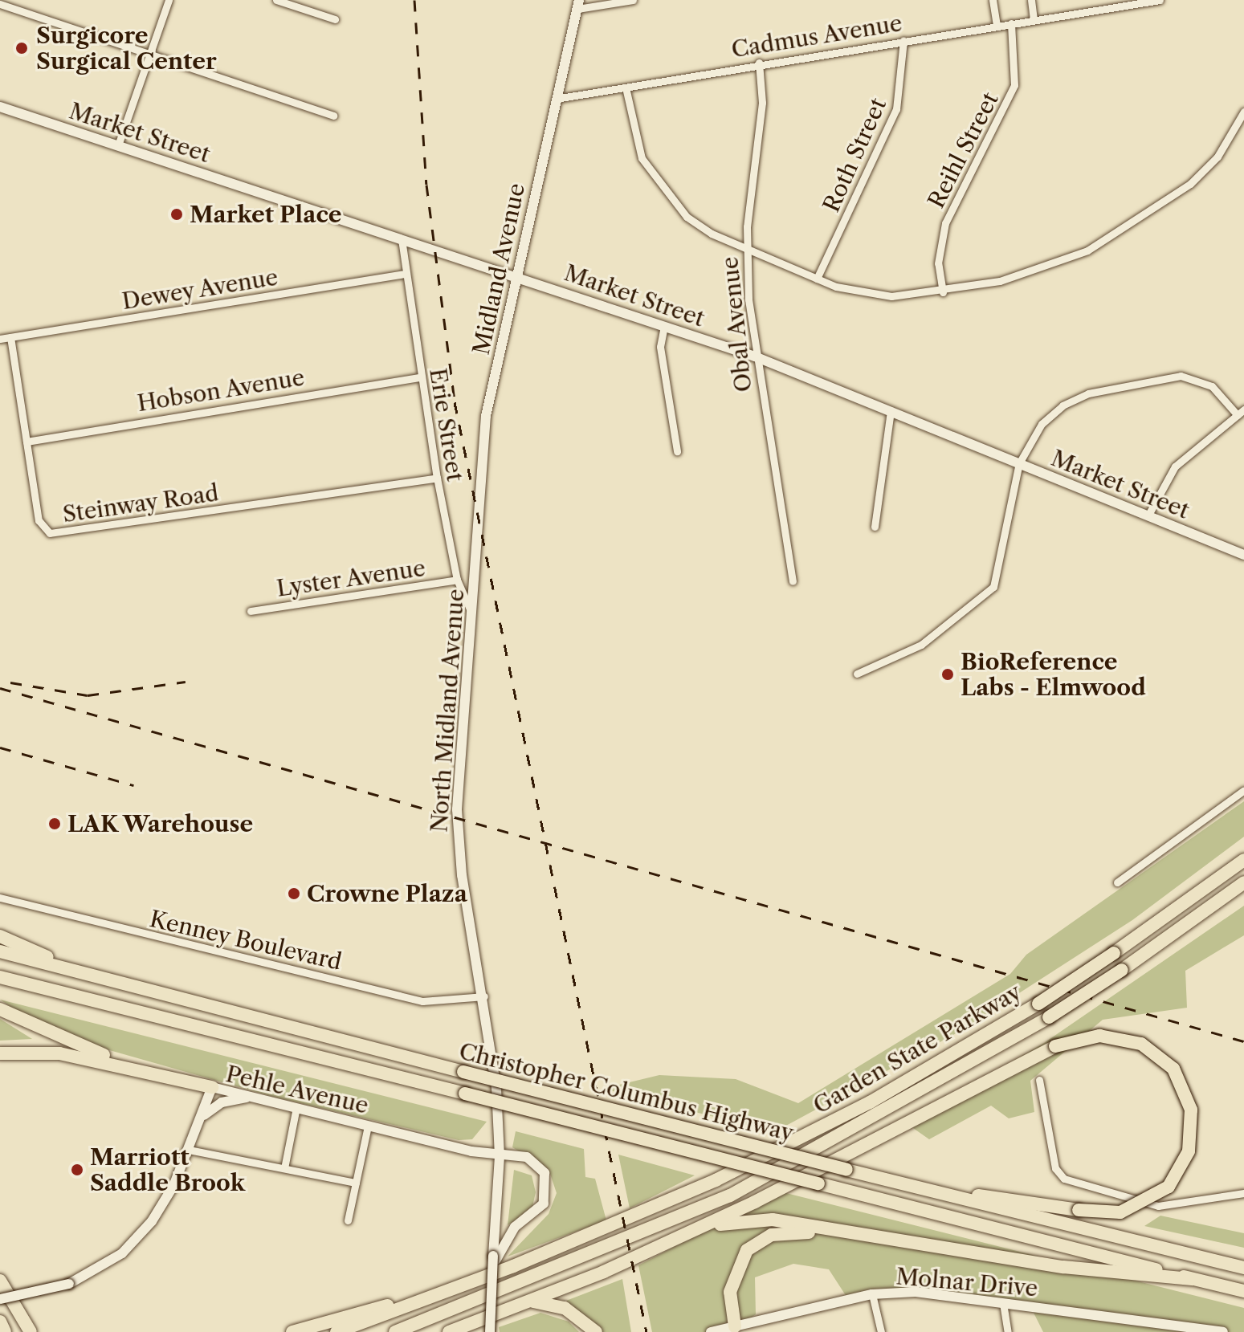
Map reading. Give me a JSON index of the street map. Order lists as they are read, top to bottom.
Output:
{
  "streets": {
    "highway": ["Garden State Parkway", "Christopher Columbus Highway"],
    "street": [
      "Cadmus Avenue",
      "Market Street",
      "Reihl Street",
      "Roth Street",
      "Midland Avenue",
      "Dewey Avenue",
      "Obal Avenue",
      "Hobson Avenue",
      "Erie Street",
      "Steinway Road",
      "Lyster Avenue",
      "North Midland Avenue",
      "Kenney Boulevard",
      "Pehle Avenue",
      "Molnar Drive"
    ]
  },
  "crossings": [
    ["Cadmus Avenue", "Reihl Street"],
    ["Cadmus Avenue", "Roth Street"],
    ["Cadmus Avenue", "Midland Avenue"],
    ["Cadmus Avenue", "Obal Avenue"],
    ["Market Street", "Midland Avenue"],
    ["Market Street", "Obal Avenue"],
    ["Market Street", "Erie Street"],
    ["Midland Avenue", "North Midland Avenue"],
    ["Dewey Avenue", "Erie Street"],
    ["Dewey Avenue", "Steinway Road"],
    ["Hobson Avenue", "Erie Street"],
    ["Hobson Avenue", "Steinway Road"],
    ["Erie Street", "Steinway Road"],
    ["Erie Street", "Lyster Avenue"],
    ["Erie Street", "North Midland Avenue"],
    ["North Midland Avenue", "Kenney Boulevard"],
    ["North Midland Avenue", "Pehle Avenue"]
  ],
  "places": [
    "Surgicore Surgical Center",
    "Market Place",
    "BioReference Labs - Elmwood",
    "LAK Warehouse",
    "Crowne Plaza",
    "Marriott Saddle Brook"
  ]
}
